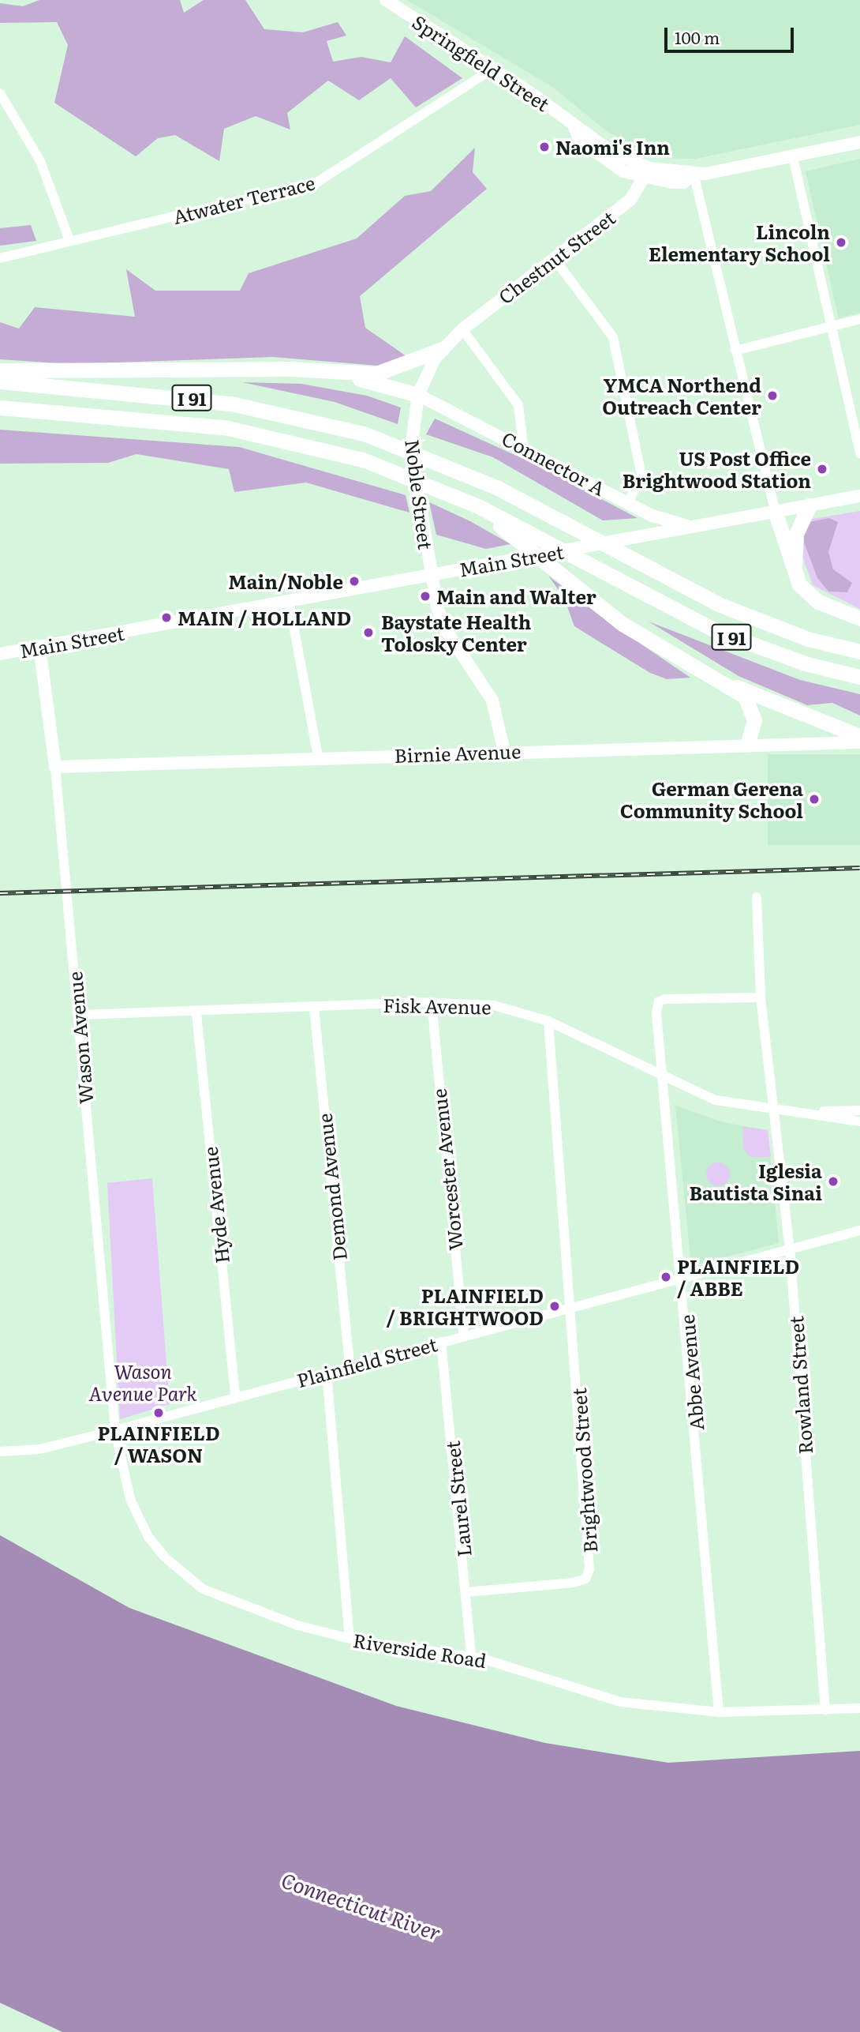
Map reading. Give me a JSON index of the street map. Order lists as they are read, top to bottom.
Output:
{
  "streets": {
    "highway": ["I 91"],
    "main road": [
      "Springfield Street",
      "Chestnut Street",
      "Connector A",
      "Noble Street",
      "Main Street",
      "Birnie Avenue",
      "Wason Avenue"
    ],
    "street": [
      "Atwater Terrace",
      "Fisk Avenue",
      "Worcester Avenue",
      "Demond Avenue",
      "Hyde Avenue",
      "Plainfield Street",
      "Abbe Avenue",
      "Rowland Street",
      "Brightwood Street",
      "Laurel Street",
      "Riverside Road"
    ]
  },
  "crossings": [
    ["Springfield Street", "Atwater Terrace"],
    ["Springfield Street", "Chestnut Street"],
    ["Chestnut Street", "Noble Street"],
    ["Connector A", "Noble Street"],
    ["Connector A", "Main Street"],
    ["Noble Street", "Main Street"],
    ["Noble Street", "Birnie Avenue"],
    ["Main Street", "Wason Avenue"],
    ["Birnie Avenue", "Wason Avenue"],
    ["Fisk Avenue", "Wason Avenue"],
    ["Fisk Avenue", "Worcester Avenue"],
    ["Fisk Avenue", "Demond Avenue"],
    ["Fisk Avenue", "Hyde Avenue"],
    ["Fisk Avenue", "Abbe Avenue"],
    ["Fisk Avenue", "Rowland Street"],
    ["Wason Avenue", "Plainfield Street"],
    ["Wason Avenue", "Riverside Road"],
    ["Worcester Avenue", "Plainfield Street"],
    ["Demond Avenue", "Plainfield Street"],
    ["Hyde Avenue", "Plainfield Street"],
    ["Plainfield Street", "Abbe Avenue"],
    ["Plainfield Street", "Rowland Street"],
    ["Plainfield Street", "Brightwood Street"],
    ["Plainfield Street", "Laurel Street"],
    ["Plainfield Street", "Riverside Road"],
    ["Abbe Avenue", "Rowland Street"],
    ["Abbe Avenue", "Riverside Road"],
    ["Rowland Street", "Riverside Road"],
    ["Brightwood Street", "Laurel Street"],
    ["Laurel Street", "Riverside Road"]
  ],
  "water": ["Connecticut River"],
  "parks": ["Wason Avenue Park"],
  "places": [
    "Naomi's Inn",
    "Lincoln Elementary School",
    "YMCA Northend Outreach Center",
    "US Post Office Brightwood Station",
    "Main/Noble",
    "Main and Walter",
    "MAIN / HOLLAND",
    "Baystate Health Tolosky Center",
    "German Gerena Community School",
    "Iglesia Bautista Sinai",
    "PLAINFIELD / ABBE",
    "PLAINFIELD / BRIGHTWOOD",
    "PLAINFIELD / WASON"
  ],
  "scale_bar": "100 m"
}
